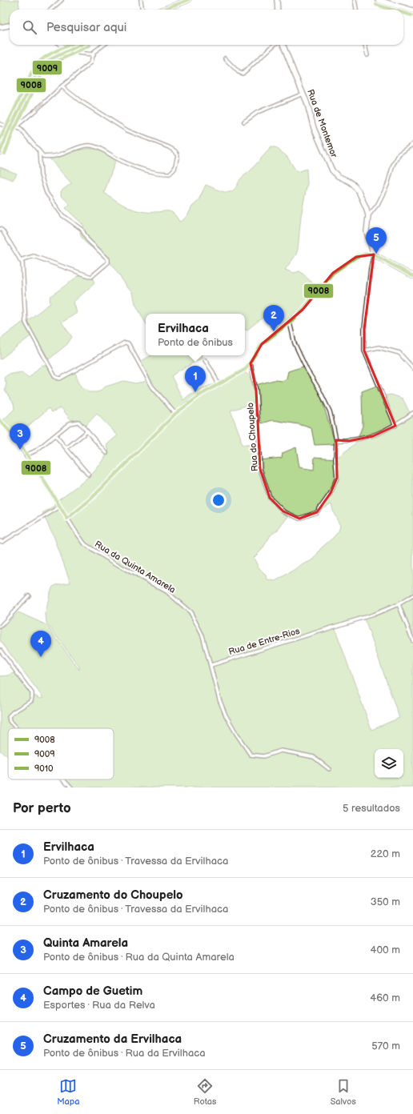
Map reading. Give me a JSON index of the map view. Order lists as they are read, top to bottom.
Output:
{
  "streets": {
    "street": [
      "Rua de Montemor",
      "Rua do Choupelo",
      "Rua da Quinta Amarela",
      "Rua de Entre-Rios"
    ]
  },
  "crossings": [
    ["Rua da Quinta Amarela", "Rua de Entre-Rios"]
  ],
  "lines": ["transit line 9008", "transit line 9009", "transit line 9010"],
  "legend": ["9008", "9009", "9010"],
  "page": {
    "search": "Pesquisar aqui",
    "pins": [
      "5",
      "2",
      "1",
      "3",
      "4"
    ],
    "popup": ["Ervilhaca", "Ponto de ônibus"],
    "heading": ["Por perto", "5 resultados"],
    "list": [
      {
        "mark": "1",
        "name": "Ervilhaca",
        "note": "Ponto de ônibus · Travessa da Ervilhaca",
        "value": "220 m"
      },
      {
        "mark": "2",
        "name": "Cruzamento do Choupelo",
        "note": "Ponto de ônibus · Travessa da Ervilhaca",
        "value": "350 m"
      },
      {
        "mark": "3",
        "name": "Quinta Amarela",
        "note": "Ponto de ônibus · Rua da Quinta Amarela",
        "value": "400 m"
      },
      {
        "mark": "4",
        "name": "Campo de Guetim",
        "note": "Esportes · Rua da Relva",
        "value": "460 m"
      },
      {
        "mark": "5",
        "name": "Cruzamento da Ervilhaca",
        "note": "Ponto de ônibus · Rua da Ervilhaca",
        "value": "570 m"
      }
    ],
    "nav": ["Mapa", "Rotas", "Salvos"]
  }
}
